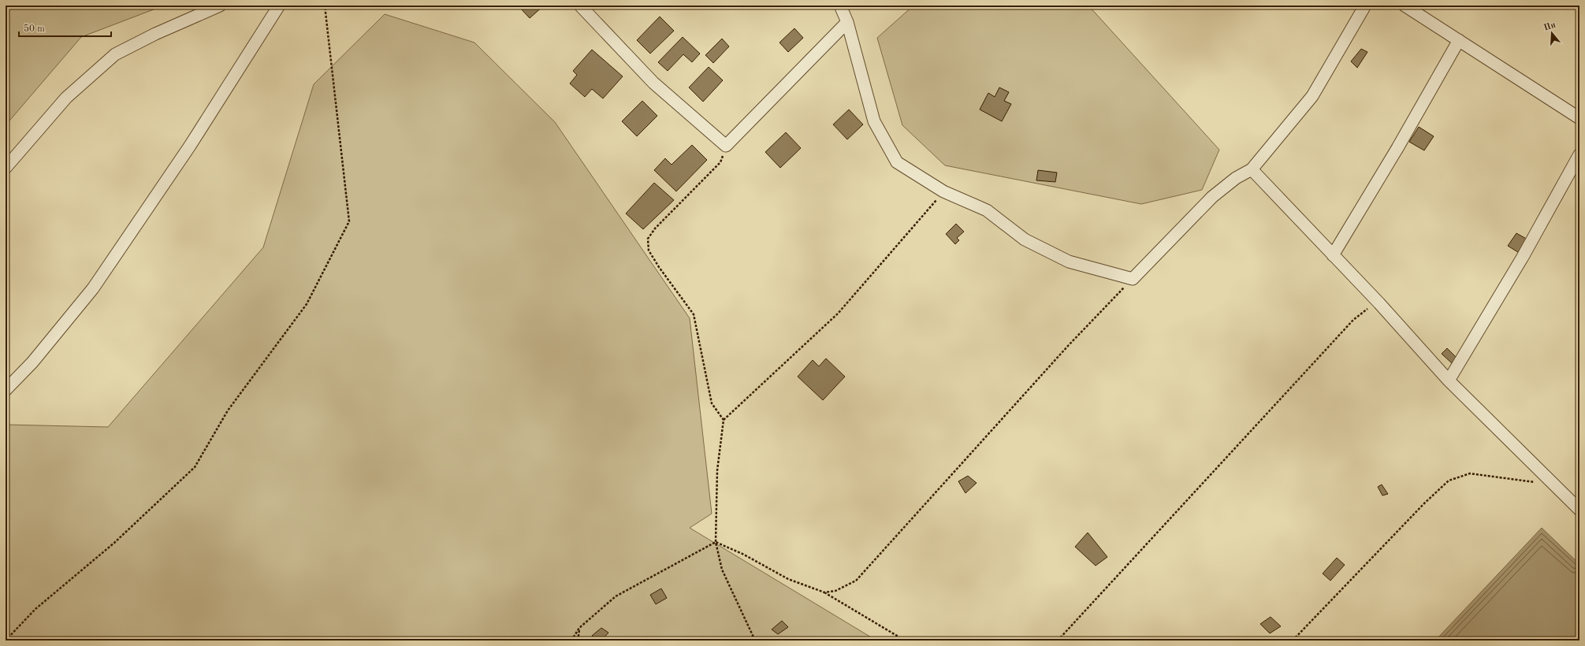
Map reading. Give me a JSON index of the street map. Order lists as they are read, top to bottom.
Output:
{
  "scale_bar": "50 m",
  "north": "top"
}
